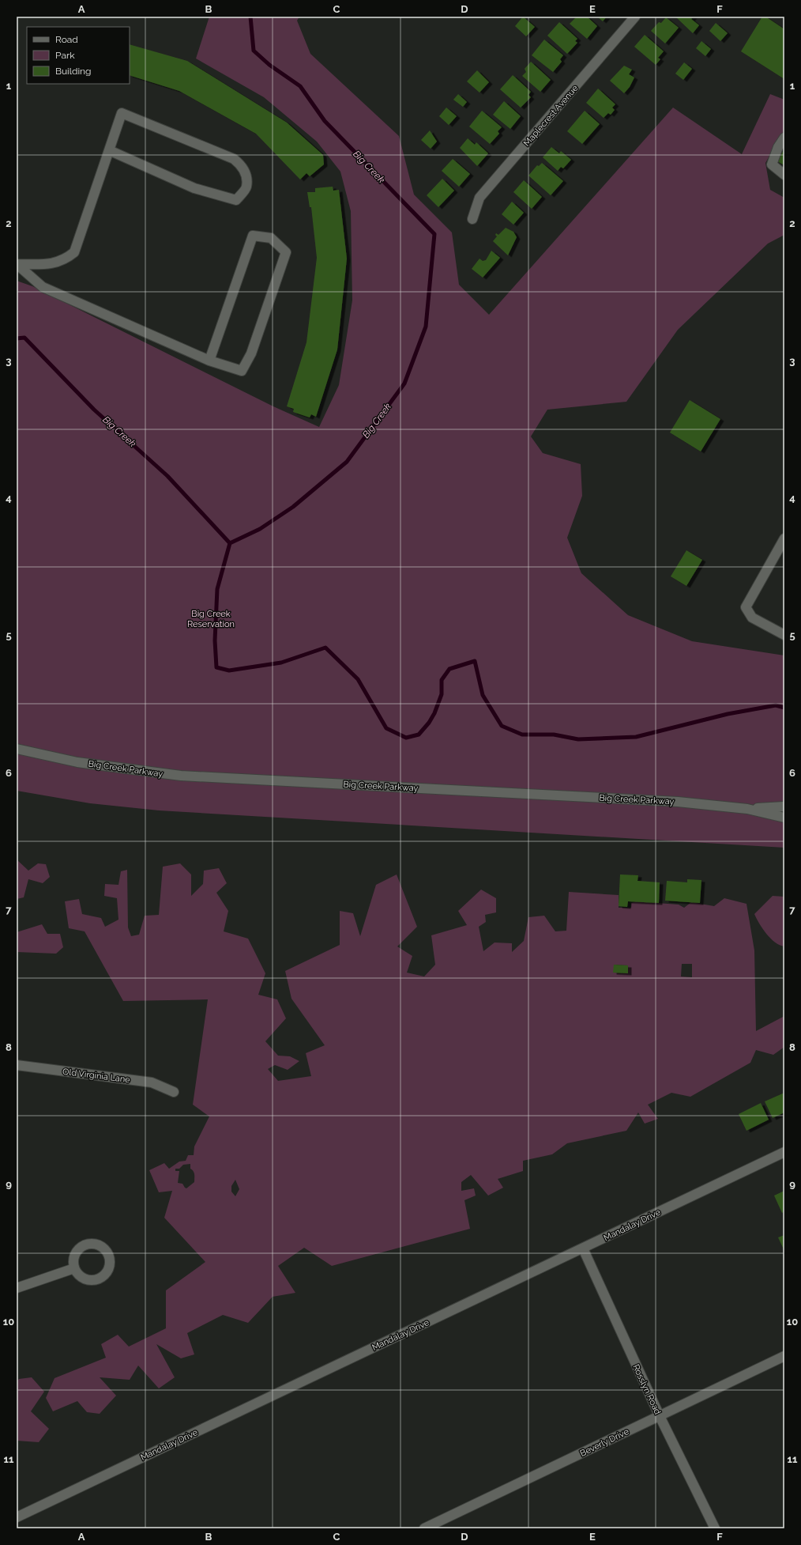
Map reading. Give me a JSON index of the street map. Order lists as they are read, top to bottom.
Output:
{
  "streets": {
    "street": [
      "Maplecrest Avenue",
      "Big Creek Parkway",
      "Old Virginia Lane",
      "Mandalay Drive",
      "Rosslyn Road",
      "Beverly Drive"
    ]
  },
  "crossings": [
    ["Mandalay Drive", "Rosslyn Road"],
    ["Rosslyn Road", "Beverly Drive"]
  ],
  "water": ["Big Creek"],
  "parks": ["Big Creek Reservation"],
  "legend": ["Road", "Park", "Building"],
  "grid": {
    "columns": [
      "A",
      "B",
      "C",
      "D",
      "E",
      "F"
    ],
    "rows": [
      "1",
      "2",
      "3",
      "4",
      "5",
      "6",
      "7",
      "8",
      "9",
      "10",
      "11"
    ]
  }
}
